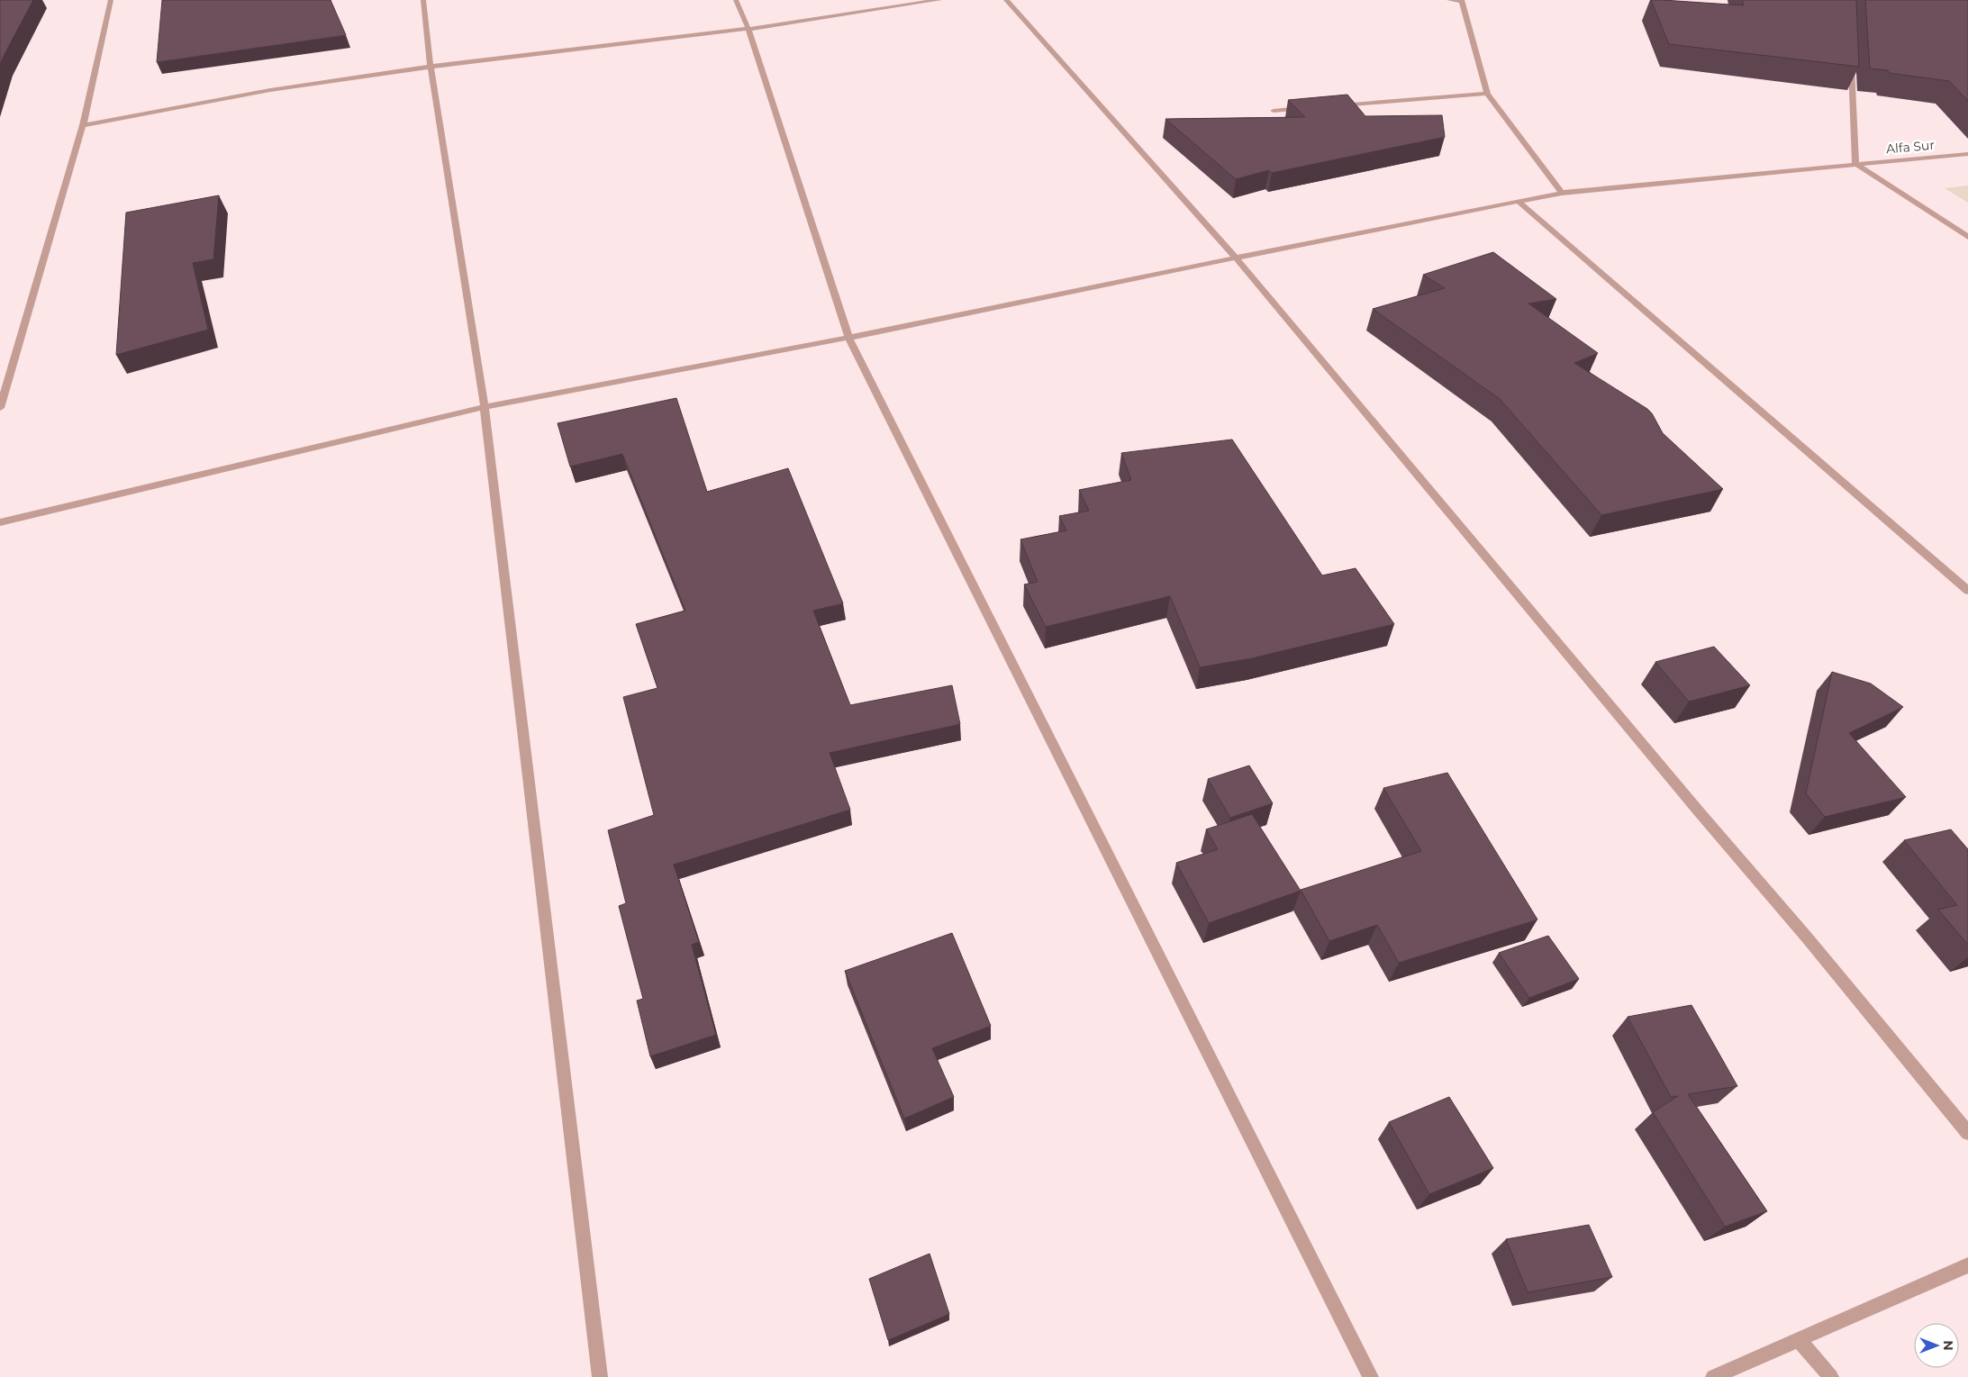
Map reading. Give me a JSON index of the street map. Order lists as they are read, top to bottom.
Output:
{
  "streets": {
    "street": ["Alfa Sur"]
  },
  "north": "right"
}
